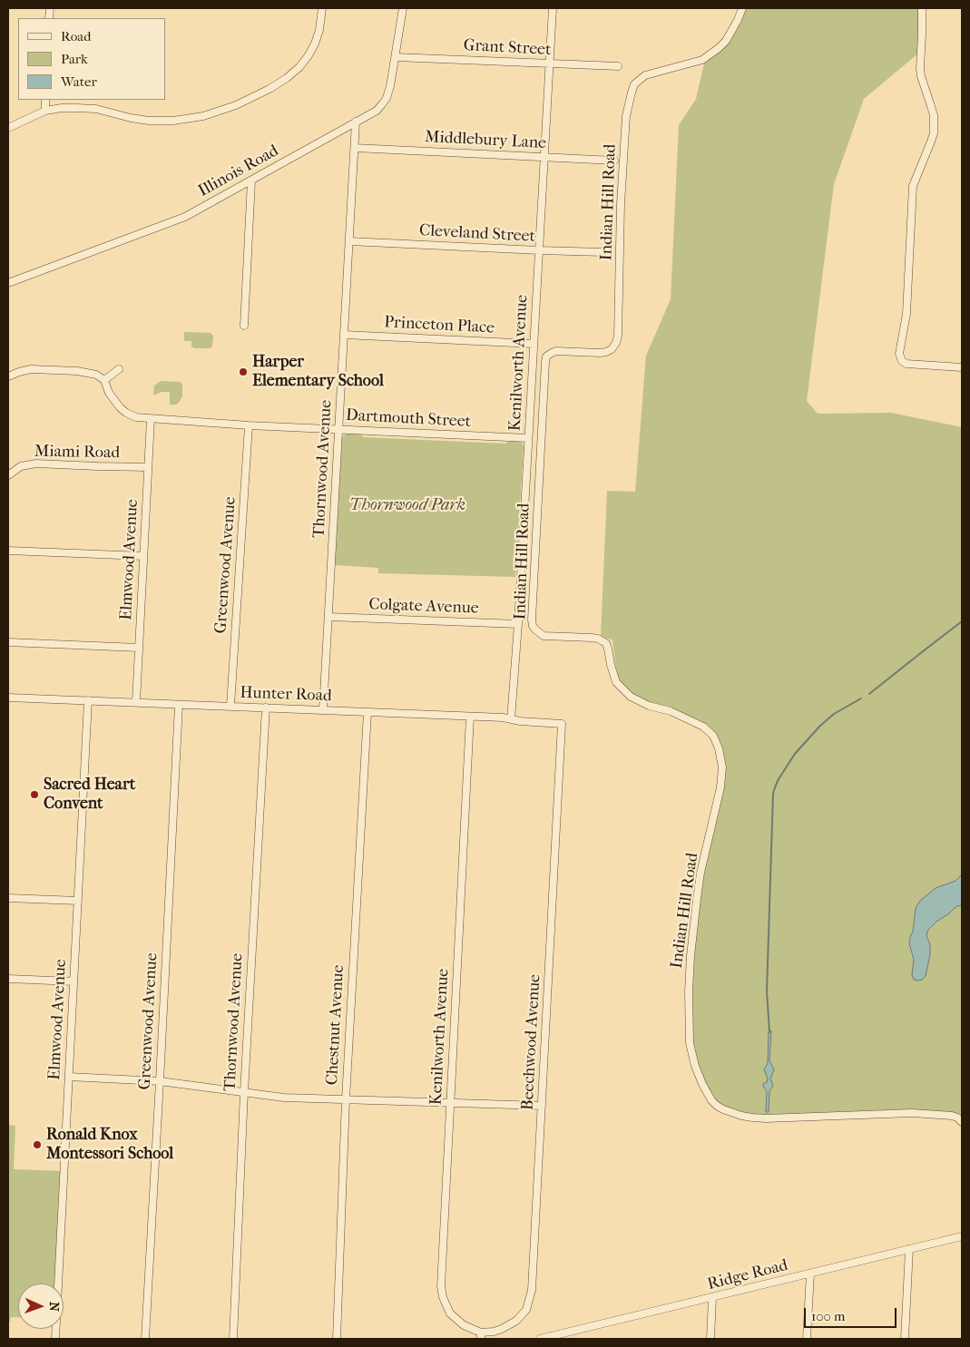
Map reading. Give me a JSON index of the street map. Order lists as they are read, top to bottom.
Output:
{
  "streets": {
    "street": [
      "Grant Street",
      "Middlebury Lane",
      "Illinois Road",
      "Indian Hill Road",
      "Cleveland Street",
      "Princeton Place",
      "Kenilworth Avenue",
      "Dartmouth Street",
      "Miami Road",
      "Thornwood Avenue",
      "Elmwood Avenue",
      "Greenwood Avenue",
      "Colgate Avenue",
      "Hunter Road",
      "Chestnut Avenue",
      "Beechwood Avenue",
      "Ridge Road"
    ]
  },
  "crossings": [
    ["Grant Street", "Illinois Road"],
    ["Grant Street", "Kenilworth Avenue"],
    ["Middlebury Lane", "Kenilworth Avenue"],
    ["Middlebury Lane", "Thornwood Avenue"],
    ["Illinois Road", "Thornwood Avenue"],
    ["Cleveland Street", "Kenilworth Avenue"],
    ["Cleveland Street", "Thornwood Avenue"],
    ["Princeton Place", "Kenilworth Avenue"],
    ["Princeton Place", "Thornwood Avenue"],
    ["Kenilworth Avenue", "Dartmouth Street"],
    ["Kenilworth Avenue", "Colgate Avenue"],
    ["Kenilworth Avenue", "Hunter Road"],
    ["Kenilworth Avenue", "Beechwood Avenue"],
    ["Dartmouth Street", "Thornwood Avenue"],
    ["Dartmouth Street", "Elmwood Avenue"],
    ["Dartmouth Street", "Greenwood Avenue"],
    ["Miami Road", "Elmwood Avenue"],
    ["Thornwood Avenue", "Colgate Avenue"],
    ["Thornwood Avenue", "Hunter Road"],
    ["Elmwood Avenue", "Hunter Road"],
    ["Greenwood Avenue", "Hunter Road"],
    ["Hunter Road", "Chestnut Avenue"],
    ["Hunter Road", "Beechwood Avenue"]
  ],
  "parks": ["Thornwood Park"],
  "places": ["Harper Elementary School", "Sacred Heart Convent", "Ronald Knox Montessori School"],
  "legend": ["Road", "Park", "Water"],
  "scale_bar": "100 m",
  "north": "right"
}
